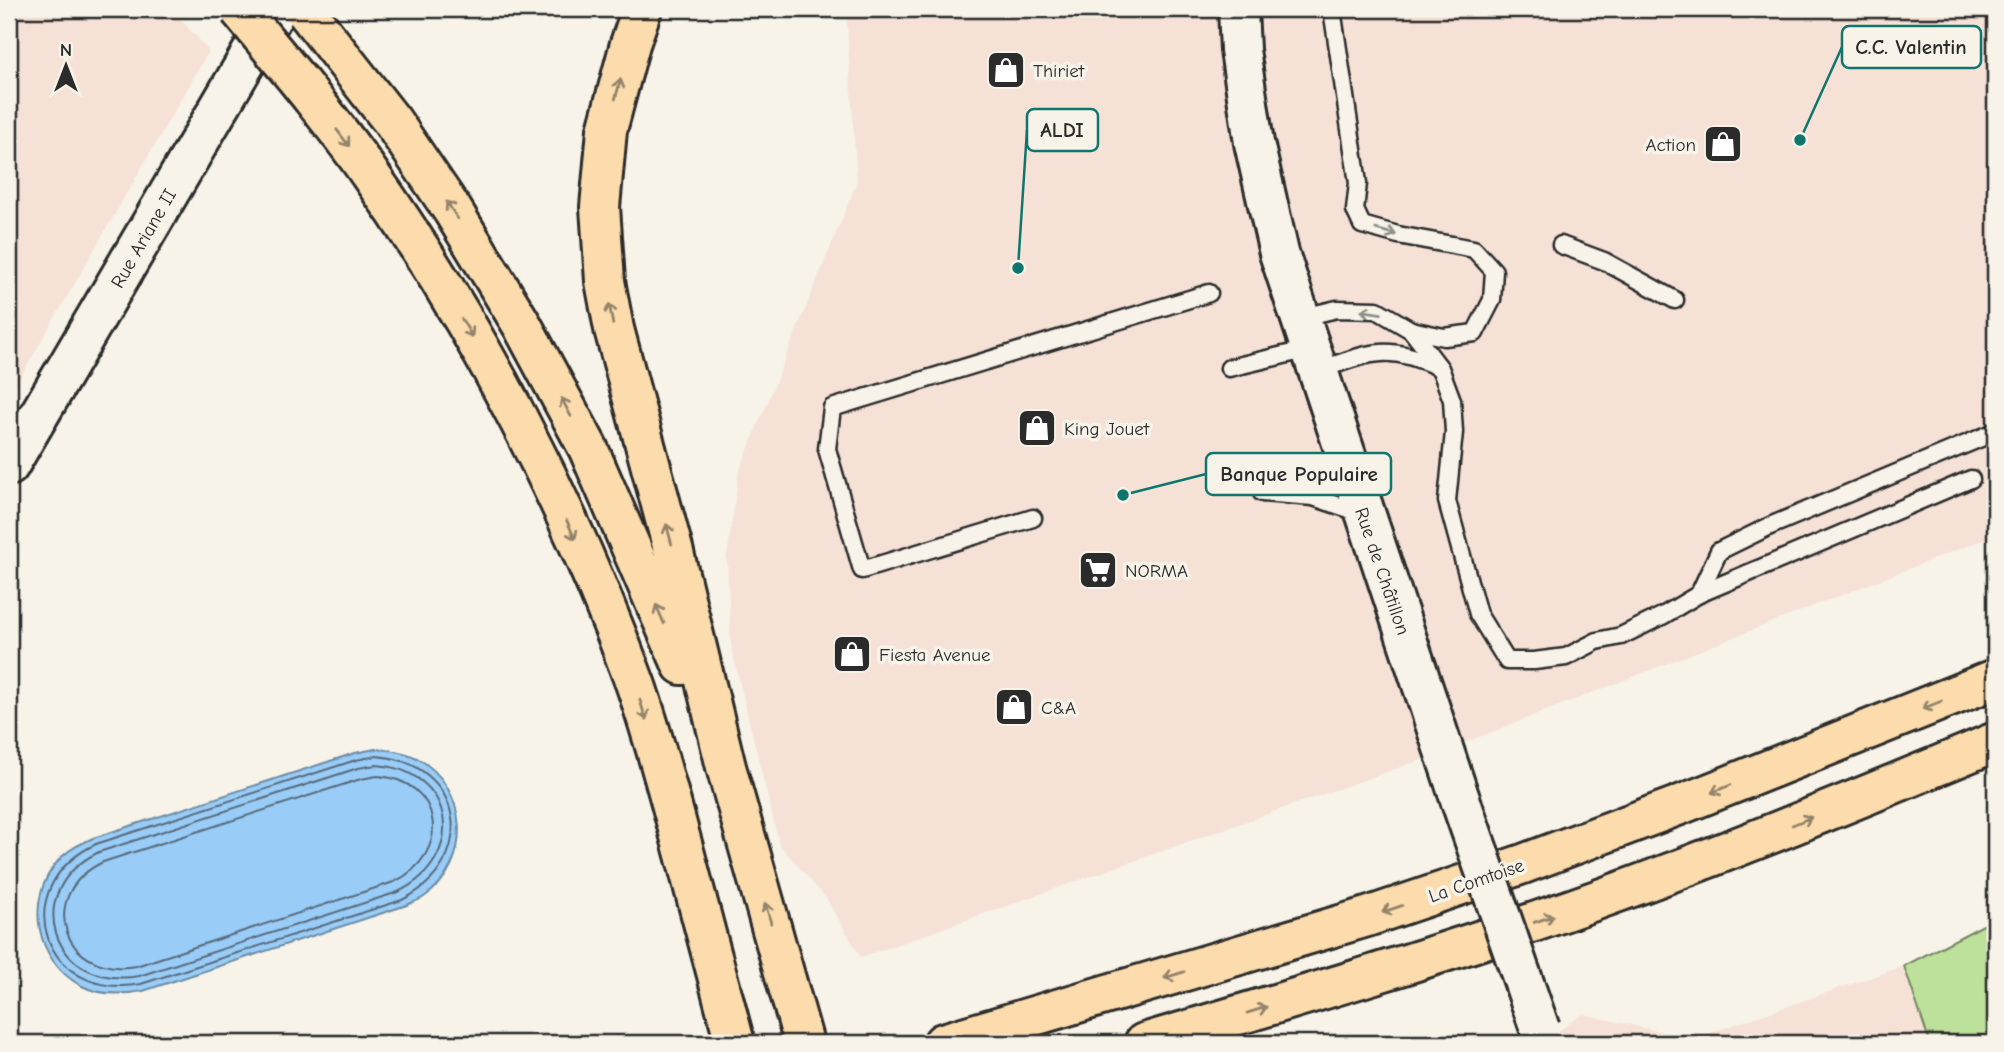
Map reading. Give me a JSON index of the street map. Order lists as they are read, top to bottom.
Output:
{
  "streets": {
    "highway": ["La Comtoise"],
    "street": ["Rue Ariane II", "Rue de Châtillon"]
  },
  "places": {
    "shop": [
      "Thiriet",
      "Action",
      "King Jouet",
      "Fiesta Avenue",
      "C&A"
    ],
    "other": ["C.C. Valentin", "ALDI", "Banque Populaire"],
    "supermarket": ["NORMA"]
  },
  "north": "top"
}
